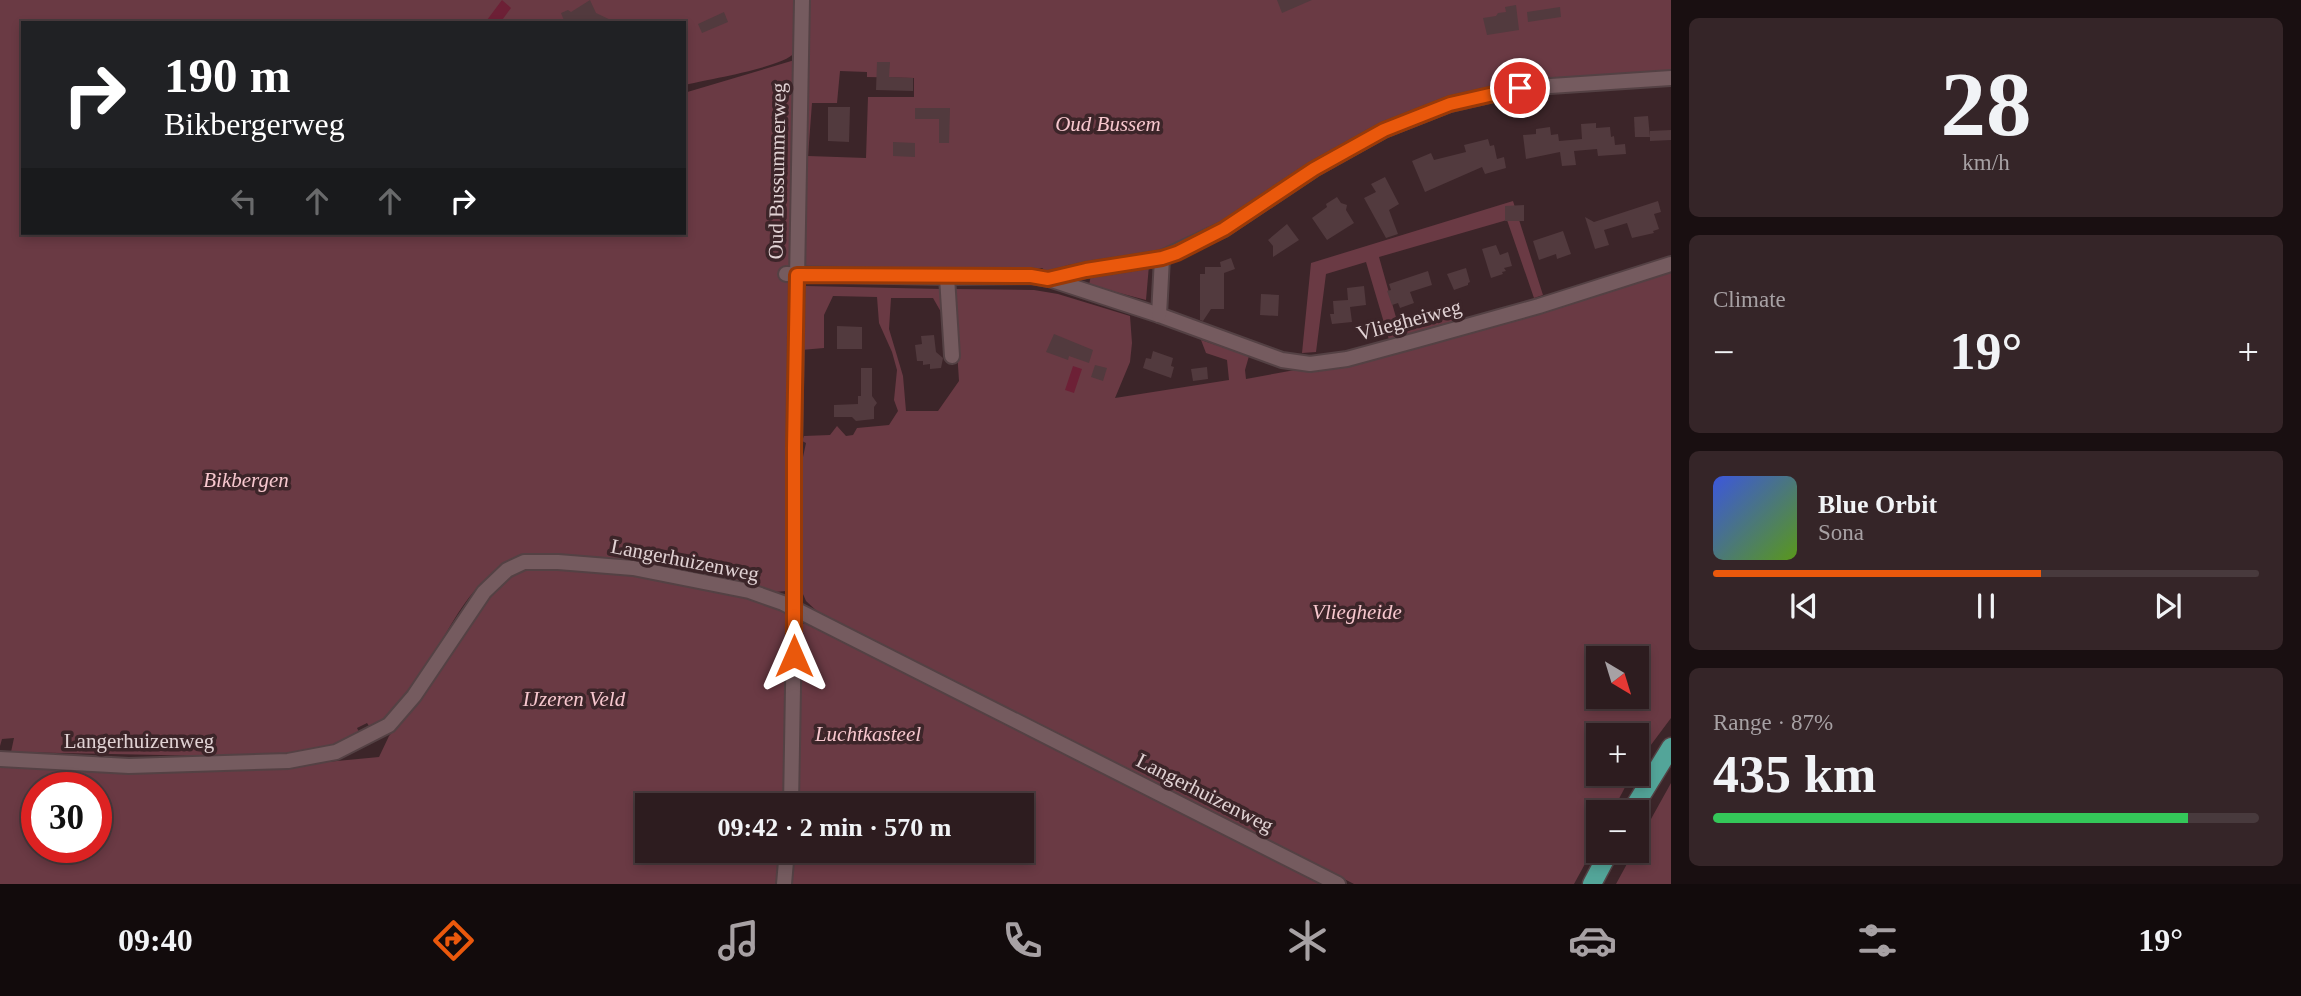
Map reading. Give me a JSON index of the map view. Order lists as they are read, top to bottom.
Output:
{
  "streets": {
    "street": ["Oud Bussummerweg", "Vliegheiweg", "Langerhuizenweg"]
  },
  "crossings": [
    ["Oud Bussummerweg", "Langerhuizenweg"]
  ],
  "parks": [
    "Oud Bussem",
    "Bikbergen",
    "Vliegheide",
    "IJzeren Veld",
    "Luchtkasteel"
  ],
  "north": "bottom right",
  "page": {
    "tile": [
      ["28", "km/h"],
      "Climate",
      ["Range · 87%", "435 km"]
    ],
    "turn": ["190 m", "Bikbergerweg"],
    "heat": ["−", "19°", "+"],
    "song": ["Blue Orbit", "Sona"],
    "map_buttons": ["+", "−"],
    "limit": "30",
    "trip": "09:42 · 2 min · 570 m",
    "tabs": ["09:40", "19°"]
  }
}
